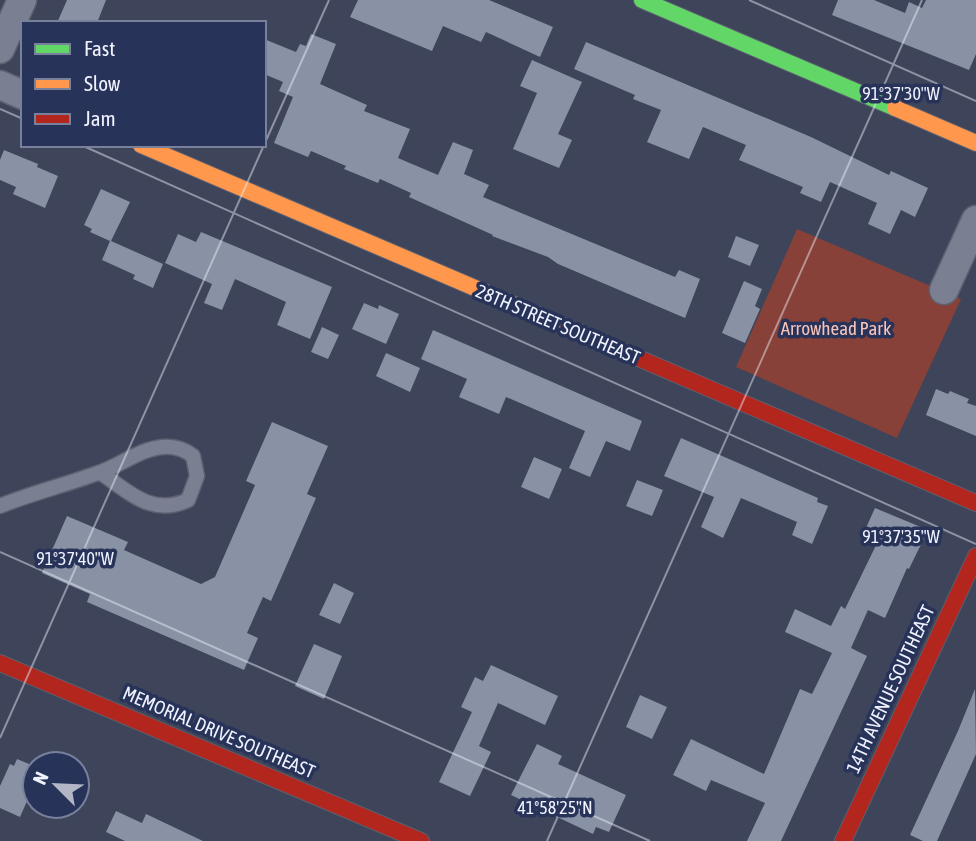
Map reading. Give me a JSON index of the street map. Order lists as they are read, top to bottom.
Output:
{
  "streets": {
    "street": ["28TH STREET SOUTHEAST", "14TH AVENUE SOUTHEAST", "MEMORIAL DRIVE SOUTHEAST"]
  },
  "parks": ["Arrowhead Park"],
  "legend": ["Fast", "Slow", "Jam"],
  "north": "top left",
  "coordinates": [
    "91°37'30\"W",
    "91°37'35\"W",
    "91°37'40\"W",
    "41°58'25\"N"
  ]
}
